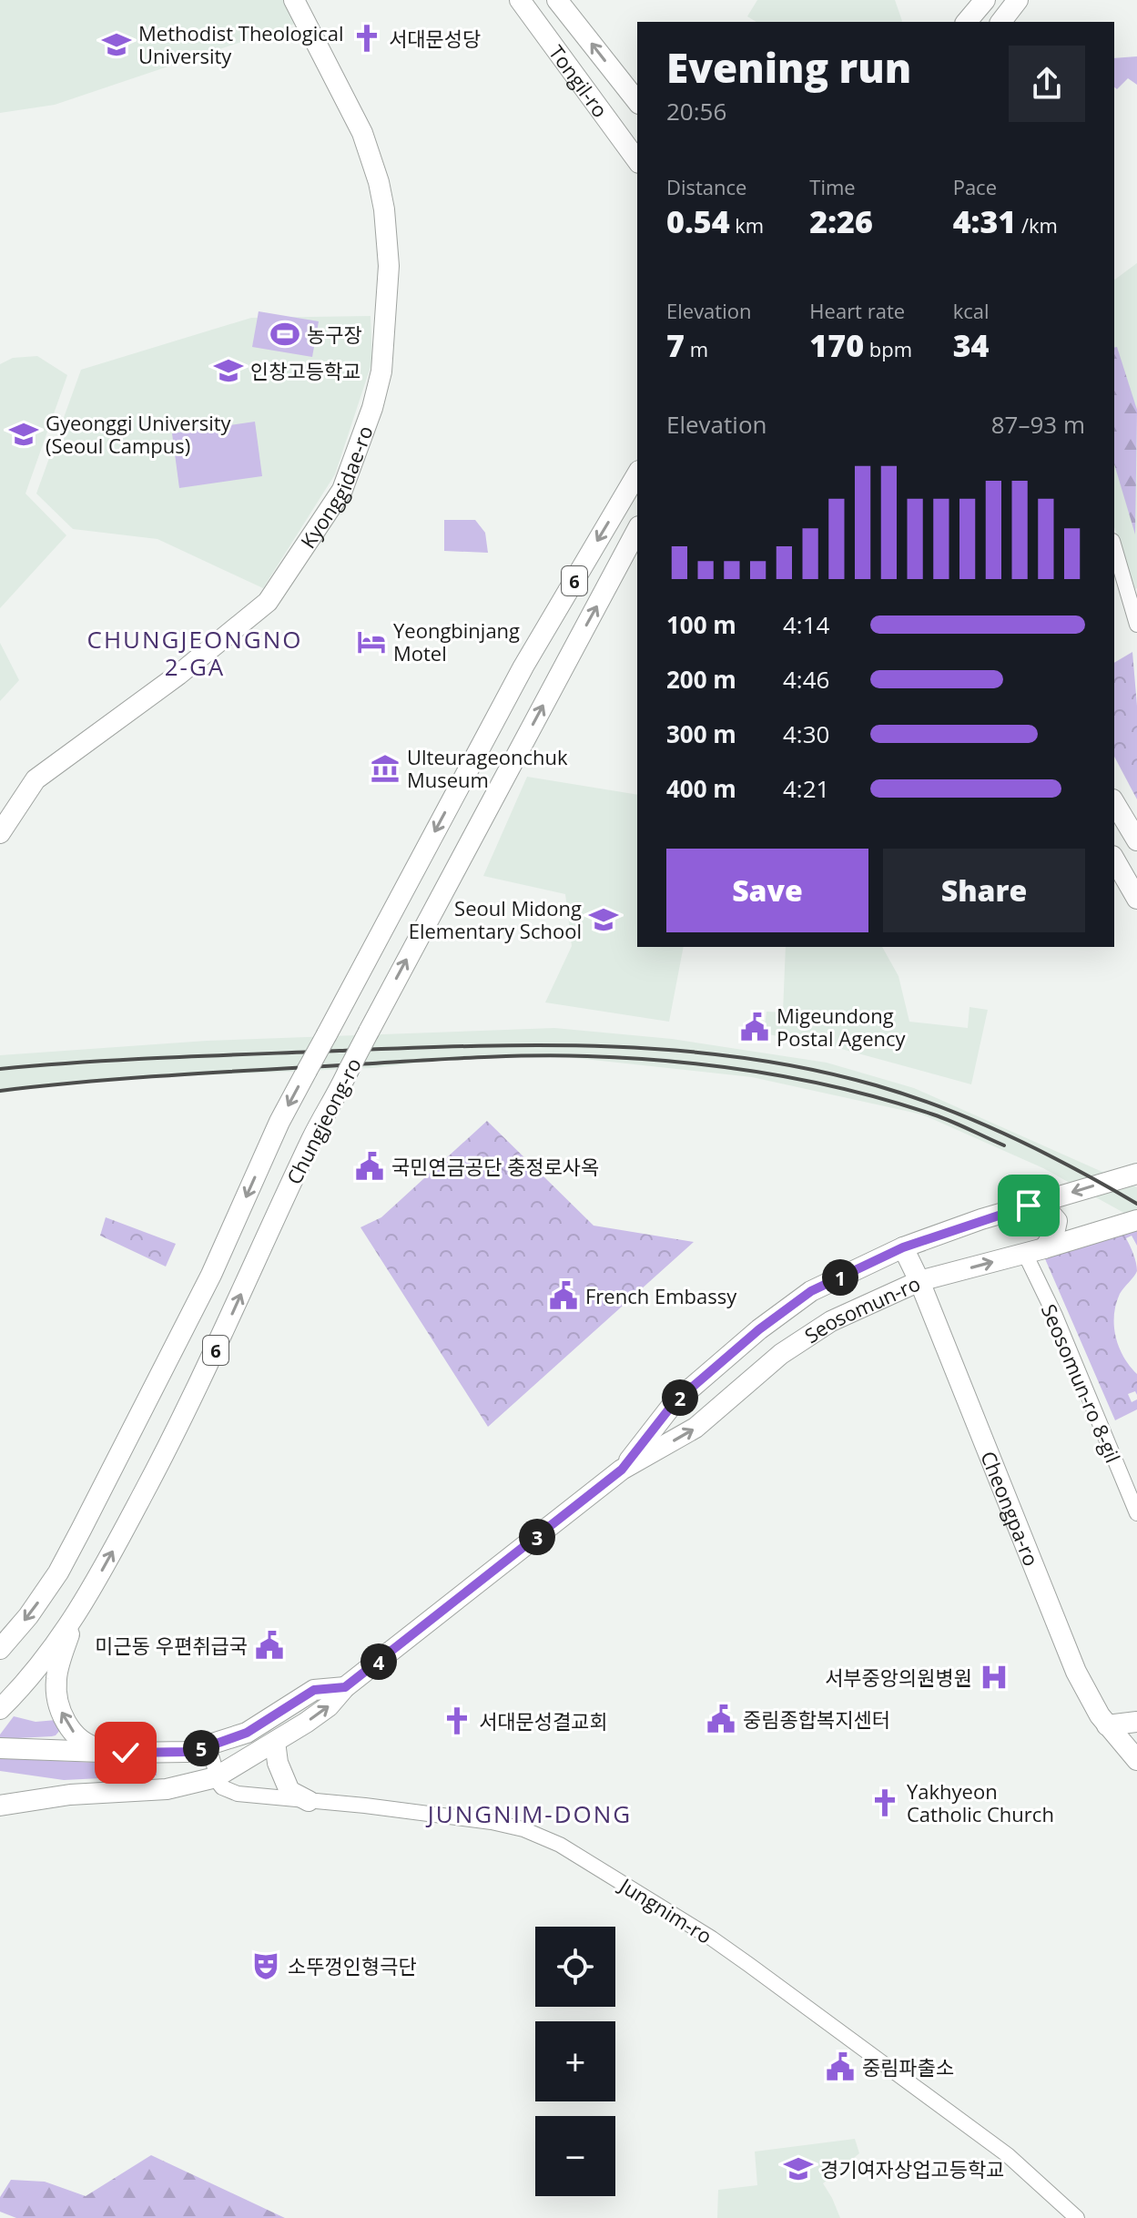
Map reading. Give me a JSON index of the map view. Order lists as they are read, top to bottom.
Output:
{
  "streets": {
    "main road": [
      "Tongil-ro",
      "Kyonggidae-ro",
      "6",
      "Chungjeong-ro",
      "Seosomun-ro",
      "Cheongpa-ro"
    ],
    "street": ["Seosomun-ro 8-gil", "Jungnim-ro"]
  },
  "crossings": [
    ["Seosomun-ro", "Seosomun-ro 8-gil"],
    ["Seosomun-ro", "Cheongpa-ro"],
    ["Seosomun-ro", "Jungnim-ro"]
  ],
  "districts": ["CHUNGJEONGNO 2-GA", "JUNGNIM-DONG"],
  "places": {
    "church": ["서대문성당", "서대문성결교회", "Yakhyeon Catholic Church"],
    "school or university": [
      "Methodist Theological University",
      "인창고등학교",
      "Gyeonggi University (Seoul Campus)",
      "Seoul Midong Elementary School",
      "경기여자상업고등학교"
    ],
    "sports": ["농구장"],
    "hotel": ["Yeongbinjang Motel"],
    "museum": ["Ulteurageonchuk Museum"],
    "public building": [
      "Migeundong Postal Agency",
      "국민연금공단 충정로사옥",
      "French Embassy",
      "미근동 우편취급국",
      "중림종합복지센터",
      "중림파출소"
    ],
    "hospital": ["서부중앙의원병원"],
    "theatre": ["소뚜껑인형극단"]
  },
  "page": {
    "heading": ["Evening run", "20:56"],
    "stats": [
      ["Distance", "0.54 km"],
      ["Time", "2:26"],
      ["Pace", "4:31 /km"],
      ["Elevation", "7 m"],
      ["Heart rate", "170 bpm"],
      ["kcal", "34"]
    ],
    "chart": ["Elevation", "87–93 m"],
    "list": [
      {
        "name": "100 m",
        "note": "4:14"
      },
      {
        "name": "200 m",
        "note": "4:46"
      },
      {
        "name": "300 m",
        "note": "4:30"
      },
      {
        "name": "400 m",
        "note": "4:21"
      }
    ],
    "buttons": ["Save", "Share"],
    "pins": [
      "1",
      "2",
      "3",
      "4",
      "5"
    ],
    "map_buttons": ["+", "−"]
  }
}
